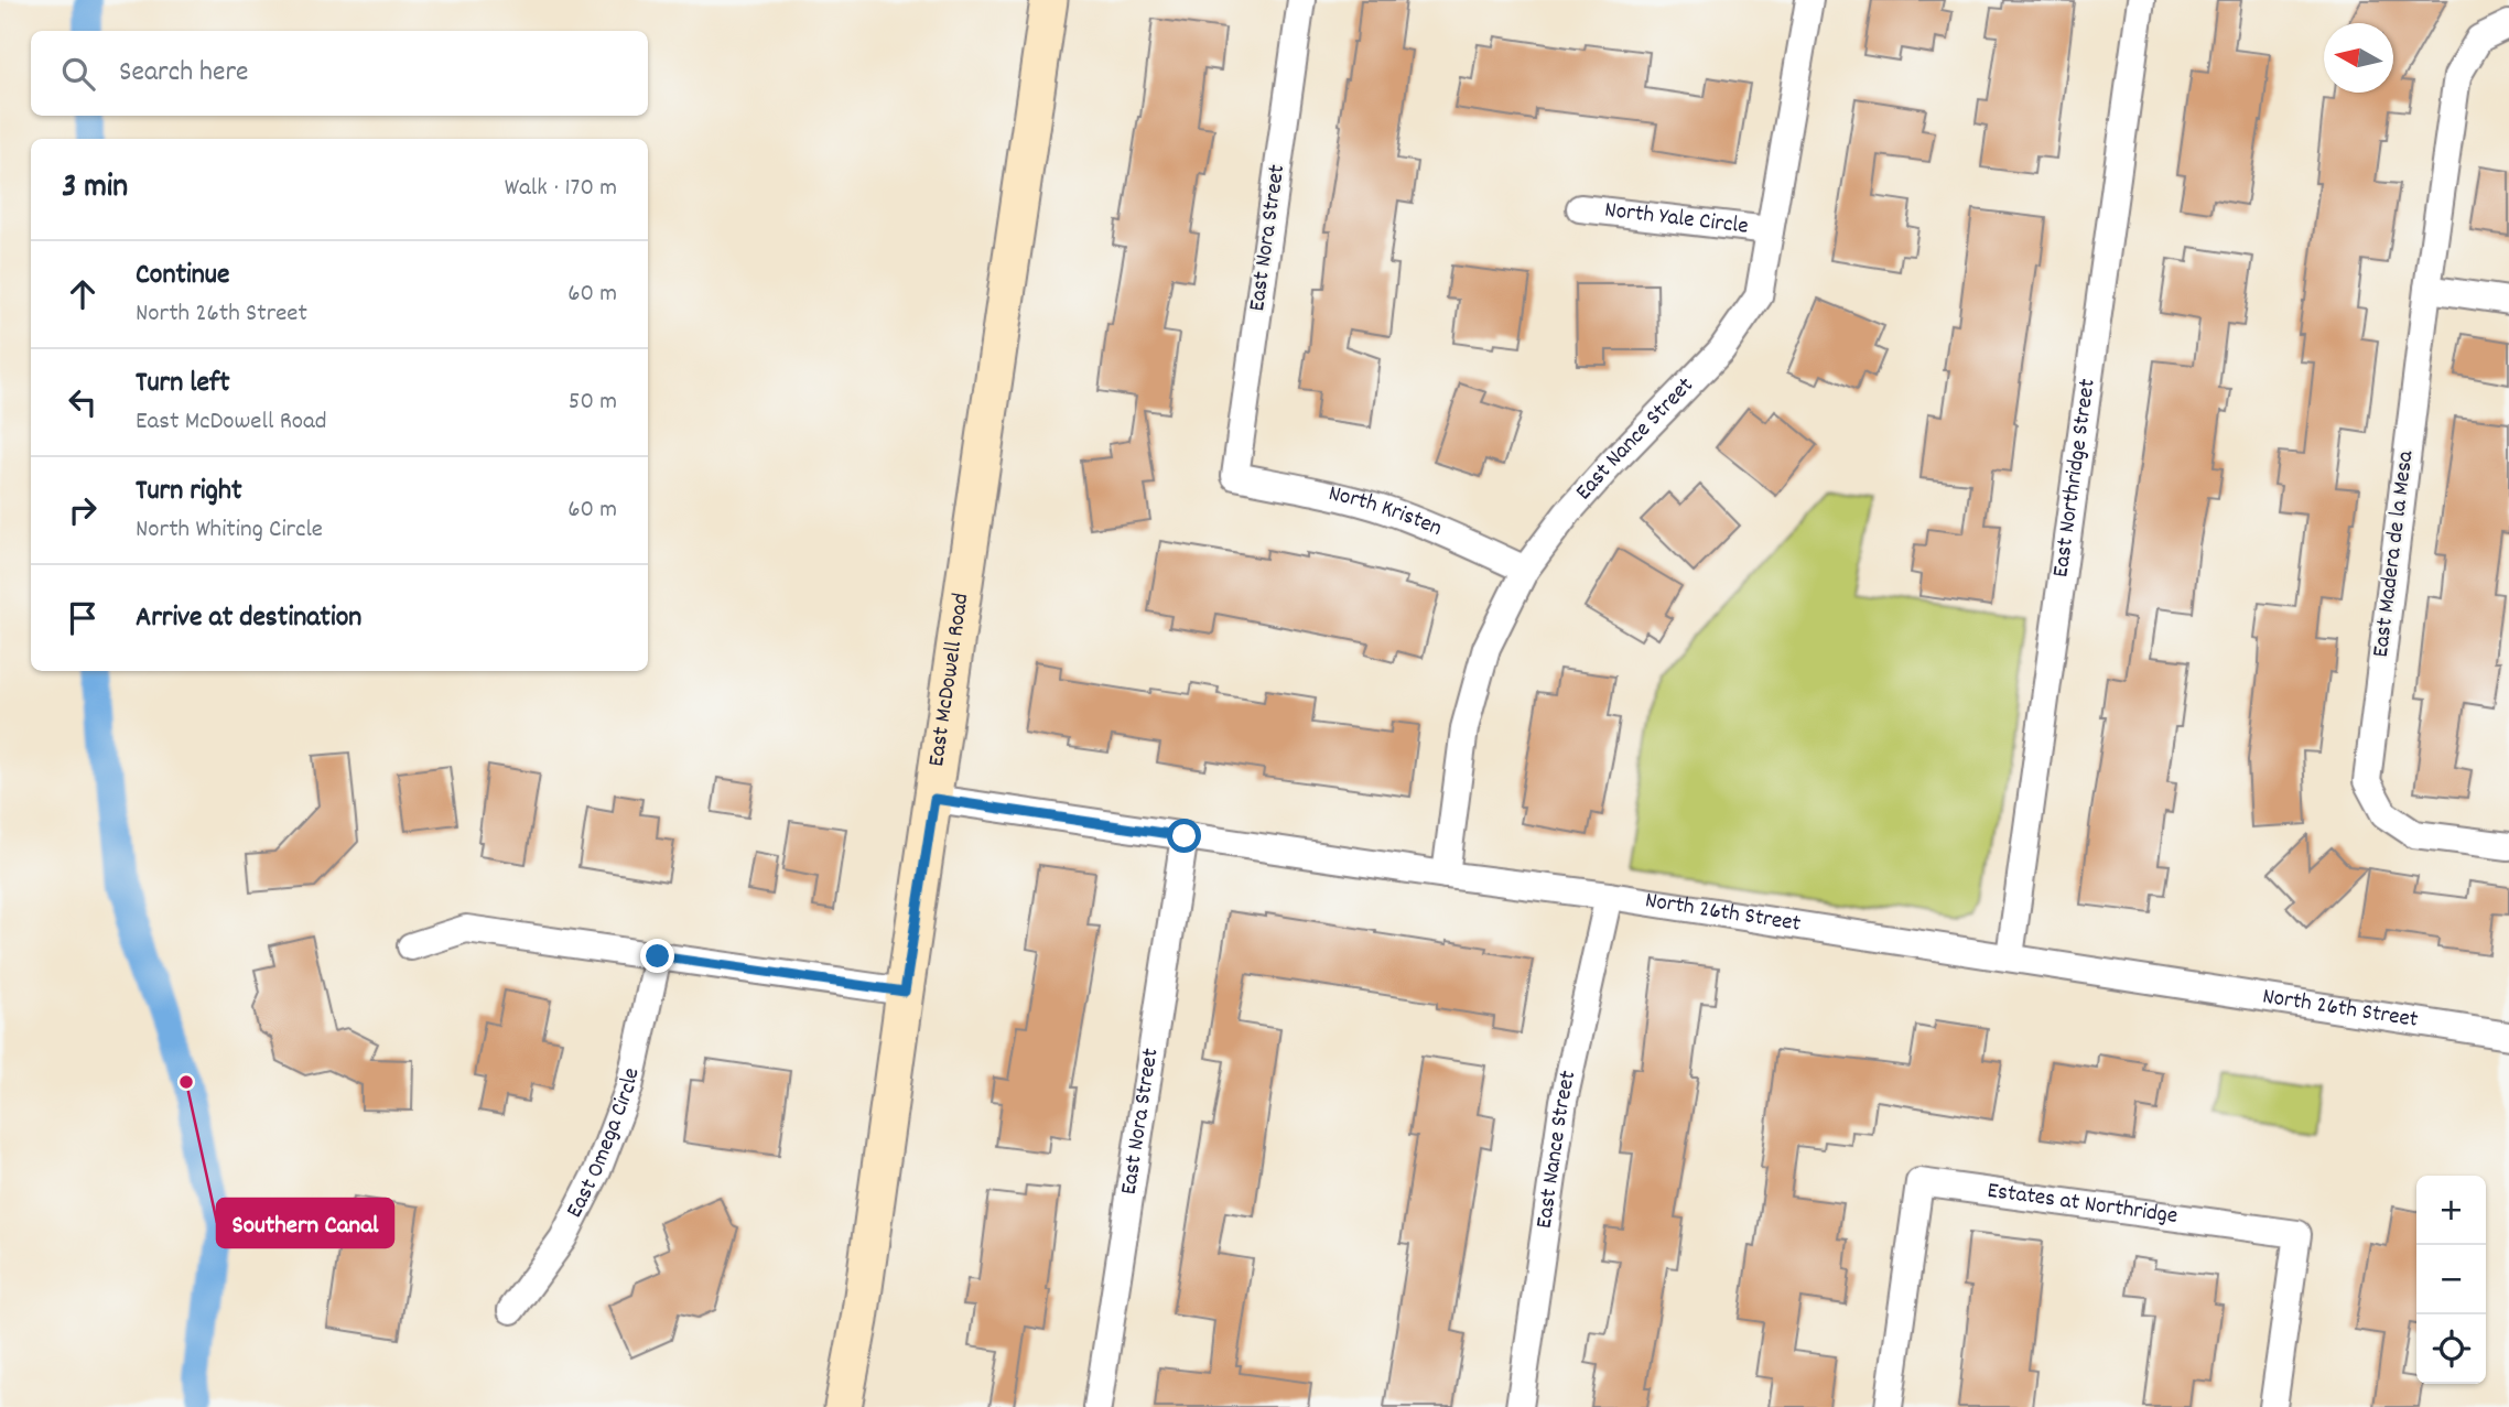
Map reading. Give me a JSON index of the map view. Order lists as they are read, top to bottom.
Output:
{
  "streets": {
    "main road": ["East McDowell Road"],
    "street": [
      "North Yale Circle",
      "East Nora Street",
      "East Nance Street",
      "East Northridge Street",
      "North Kristen",
      "East Madera de la Mesa",
      "North 26th Street",
      "East Omega Circle",
      "Estates at Northridge"
    ]
  },
  "crossings": [
    ["North Yale Circle", "East Nance Street"],
    ["East Nora Street", "North Kristen"],
    ["East Nora Street", "North 26th Street"],
    ["East Nance Street", "North Kristen"],
    ["East Nance Street", "North 26th Street"],
    ["East Northridge Street", "North 26th Street"],
    ["East McDowell Road", "North 26th Street"]
  ],
  "places": ["Southern Canal"],
  "north": "left",
  "page": {
    "search": "Search here",
    "heading": ["3 min", "Walk · 170 m"],
    "list": [
      ["Continue", "North 26th Street", "60 m"],
      ["Turn left", "East McDowell Road", "50 m"],
      ["Turn right", "North Whiting Circle", "60 m"],
      "Arrive at destination"
    ],
    "map_buttons": ["+", "−"]
  }
}
